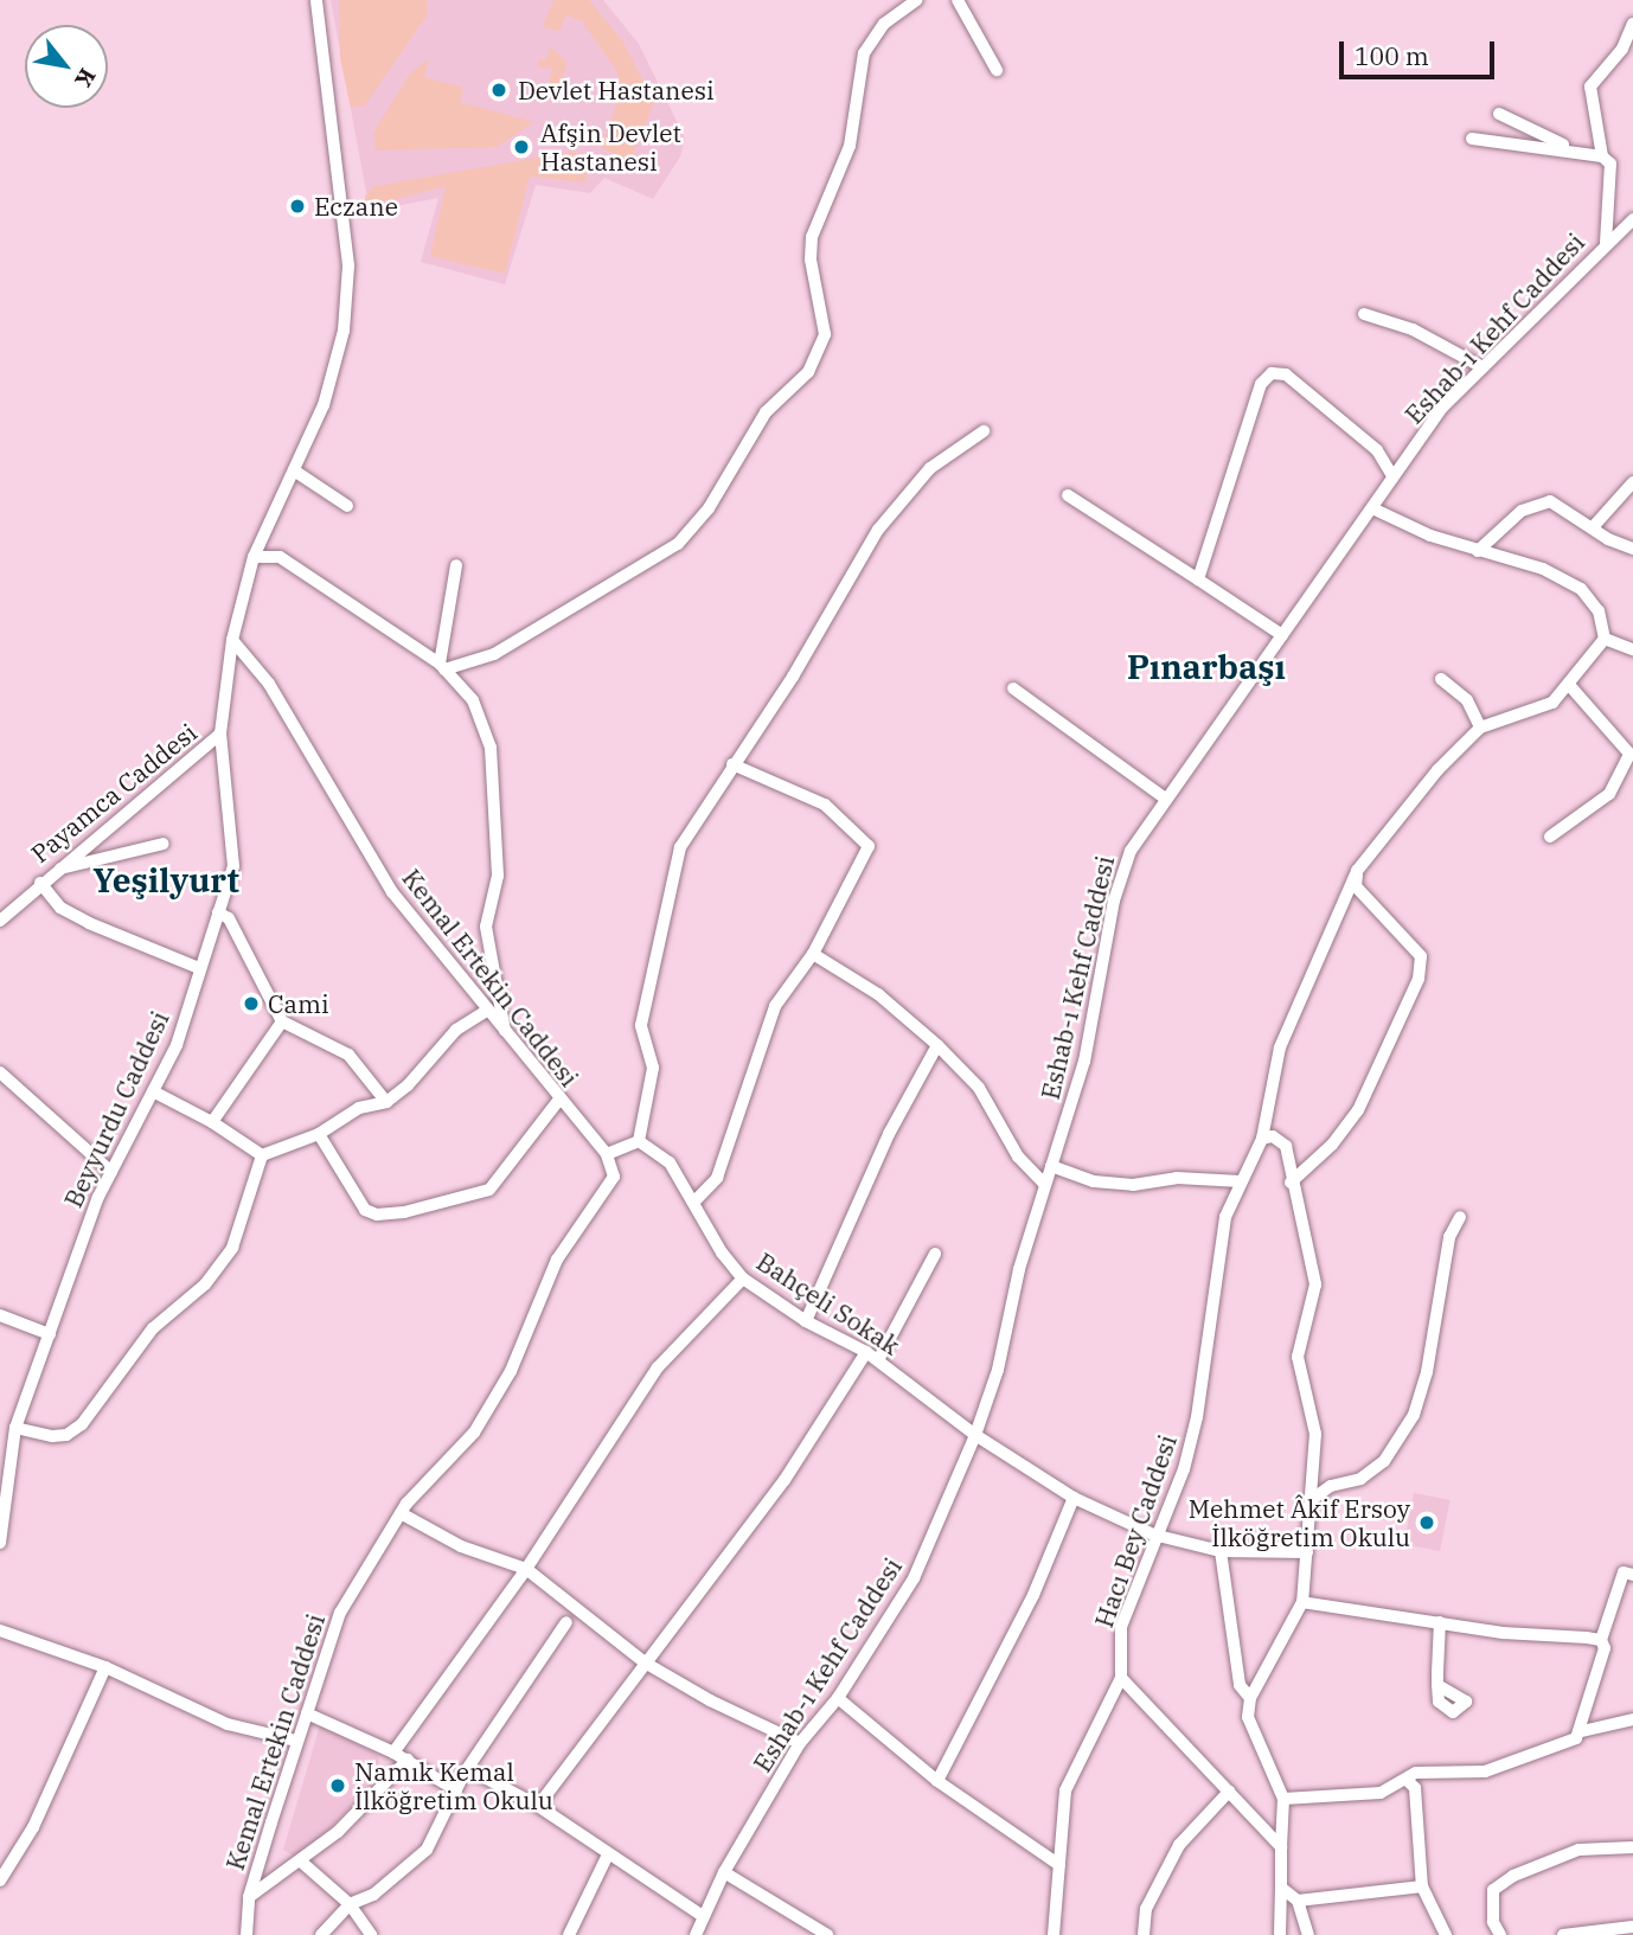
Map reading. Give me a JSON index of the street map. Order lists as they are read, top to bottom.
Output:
{
  "streets": {
    "street": [
      "Eshab-ı Kehf Caddesi",
      "Payamca Caddesi",
      "Kemal Ertekin Caddesi",
      "Beyyurdu Caddesi",
      "Bahçeli Sokak",
      "Hacı Bey Caddesi"
    ]
  },
  "crossings": [
    ["Eshab-ı Kehf Caddesi", "Bahçeli Sokak"],
    ["Payamca Caddesi", "Beyyurdu Caddesi"],
    ["Kemal Ertekin Caddesi", "Beyyurdu Caddesi"],
    ["Bahçeli Sokak", "Hacı Bey Caddesi"]
  ],
  "districts": ["Pınarbaşı", "Yeşilyurt"],
  "places": [
    "Devlet Hastanesi",
    "Afşin Devlet Hastanesi",
    "Eczane",
    "Cami",
    "Mehmet Âkif Ersoy İlköğretim Okulu",
    "Namık Kemal İlköğretim Okulu"
  ],
  "scale_bar": "100 m",
  "north": "bottom right"
}
